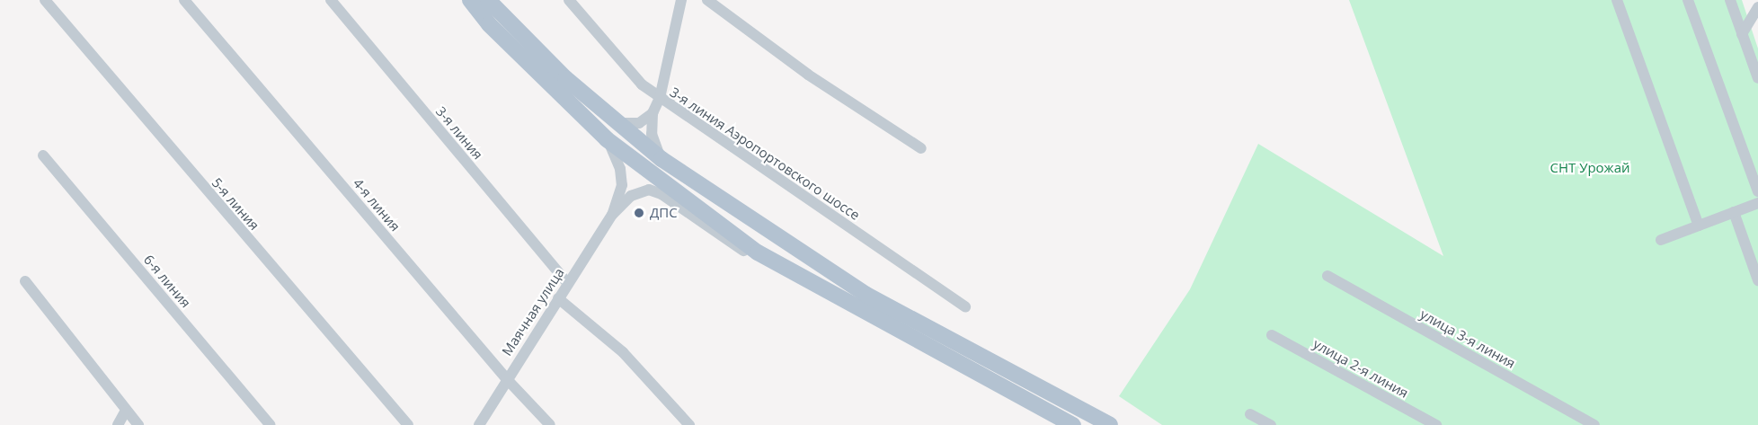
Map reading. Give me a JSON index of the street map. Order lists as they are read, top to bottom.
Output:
{
  "streets": {
    "street": [
      "3-я линия",
      "3-я линия Аэропортовского шоссе",
      "5-я линия",
      "4-я линия",
      "6-я линия",
      "Маячная улица",
      "улица 3-я линия",
      "улица 2-я линия"
    ]
  },
  "crossings": [
    ["3-я линия", "Маячная улица"],
    ["4-я линия", "Маячная улица"]
  ],
  "parks": ["СНТ Урожай"],
  "places": ["ДПС"]
}
